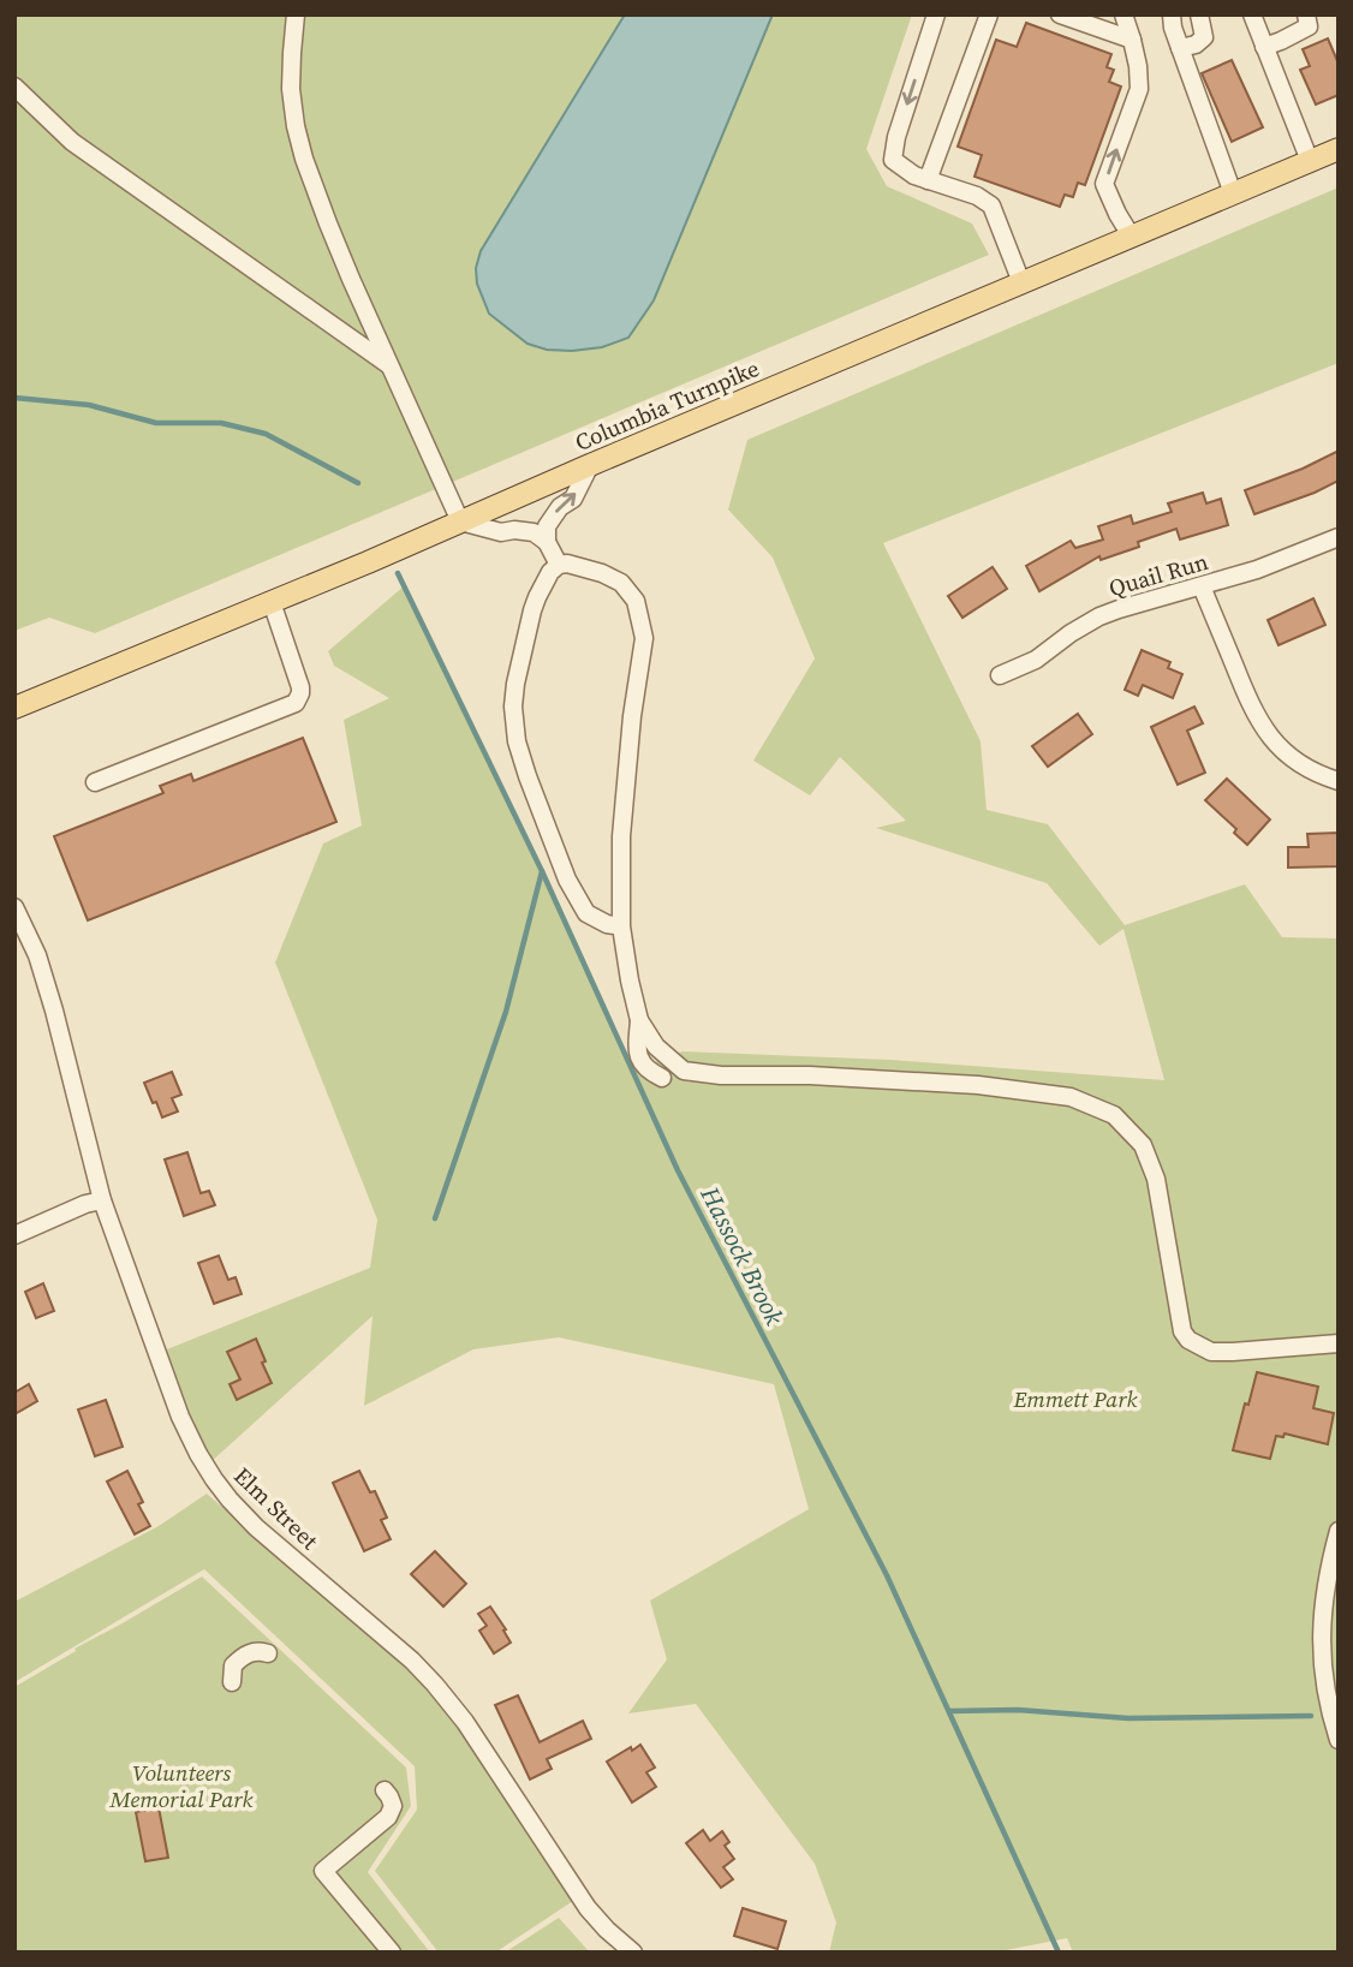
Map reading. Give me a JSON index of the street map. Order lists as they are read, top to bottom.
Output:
{
  "streets": {
    "main road": ["Columbia Turnpike"],
    "street": ["Quail Run", "Elm Street"]
  },
  "water": ["Hassock Brook"],
  "parks": ["Emmett Park", "Volunteers Memorial Park"]
}
